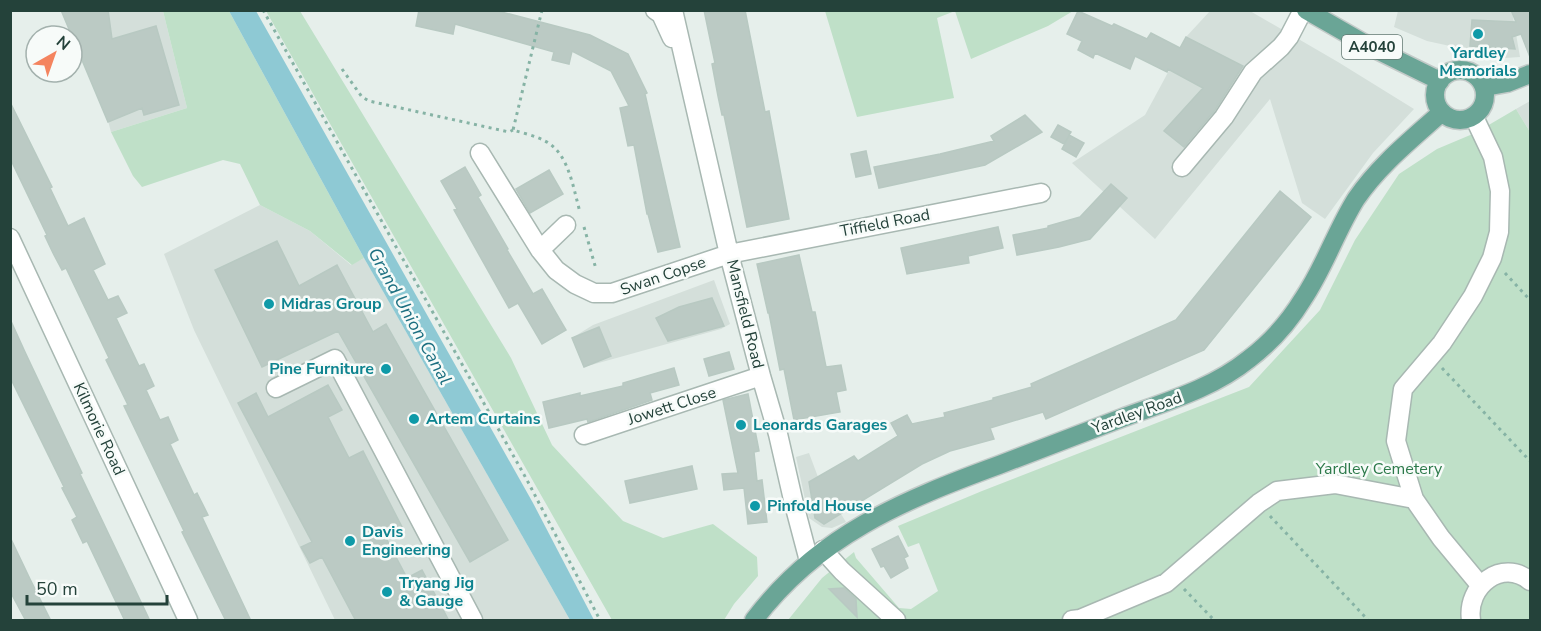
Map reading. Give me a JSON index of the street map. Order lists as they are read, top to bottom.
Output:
{
  "streets": {
    "main road": ["A4040", "Yardley Road"],
    "street": [
      "Tiffield Road",
      "Swan Copse",
      "Mansfield Road",
      "Jowett Close",
      "Kilmorie Road"
    ]
  },
  "crossings": [
    ["A4040", "Yardley Road"],
    ["Tiffield Road", "Swan Copse"],
    ["Tiffield Road", "Mansfield Road"],
    ["Swan Copse", "Mansfield Road"],
    ["Mansfield Road", "Jowett Close"],
    ["Mansfield Road", "Yardley Road"]
  ],
  "water": ["Grand Union Canal"],
  "parks": ["Yardley Cemetery"],
  "places": [
    "Yardley Memorials",
    "Midras Group",
    "Pine Furniture",
    "Artem Curtains",
    "Leonards Garages",
    "Pinfold House",
    "Davis Engineering",
    "Tryang Jig & Gauge"
  ],
  "scale_bar": "50 m",
  "north": "top right"
}
